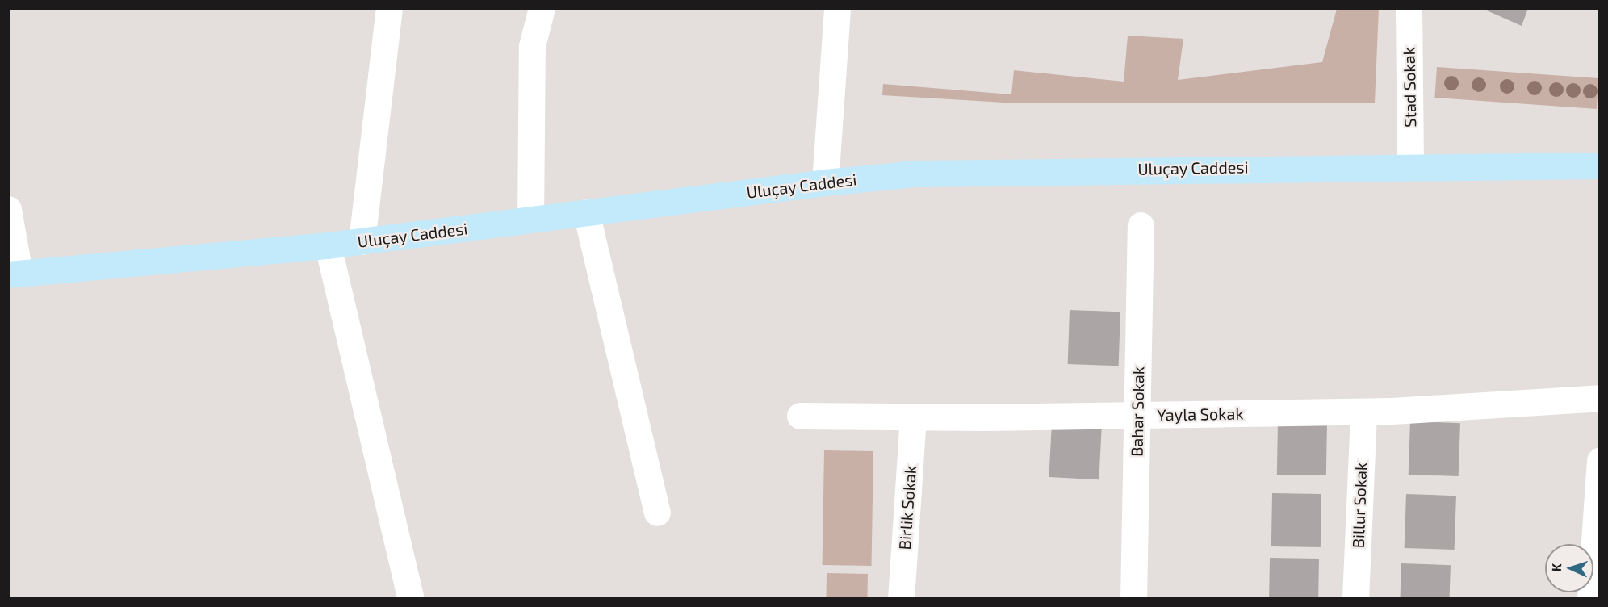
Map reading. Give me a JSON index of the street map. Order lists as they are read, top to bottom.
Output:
{
  "streets": {
    "street": [
      "Stad Sokak",
      "Uluçay Caddesi",
      "Bahar Sokak",
      "Yayla Sokak",
      "Billur Sokak",
      "Birlik Sokak"
    ]
  },
  "crossings": [
    ["Stad Sokak", "Uluçay Caddesi"],
    ["Bahar Sokak", "Yayla Sokak"],
    ["Yayla Sokak", "Billur Sokak"],
    ["Yayla Sokak", "Birlik Sokak"]
  ],
  "north": "left"
}
